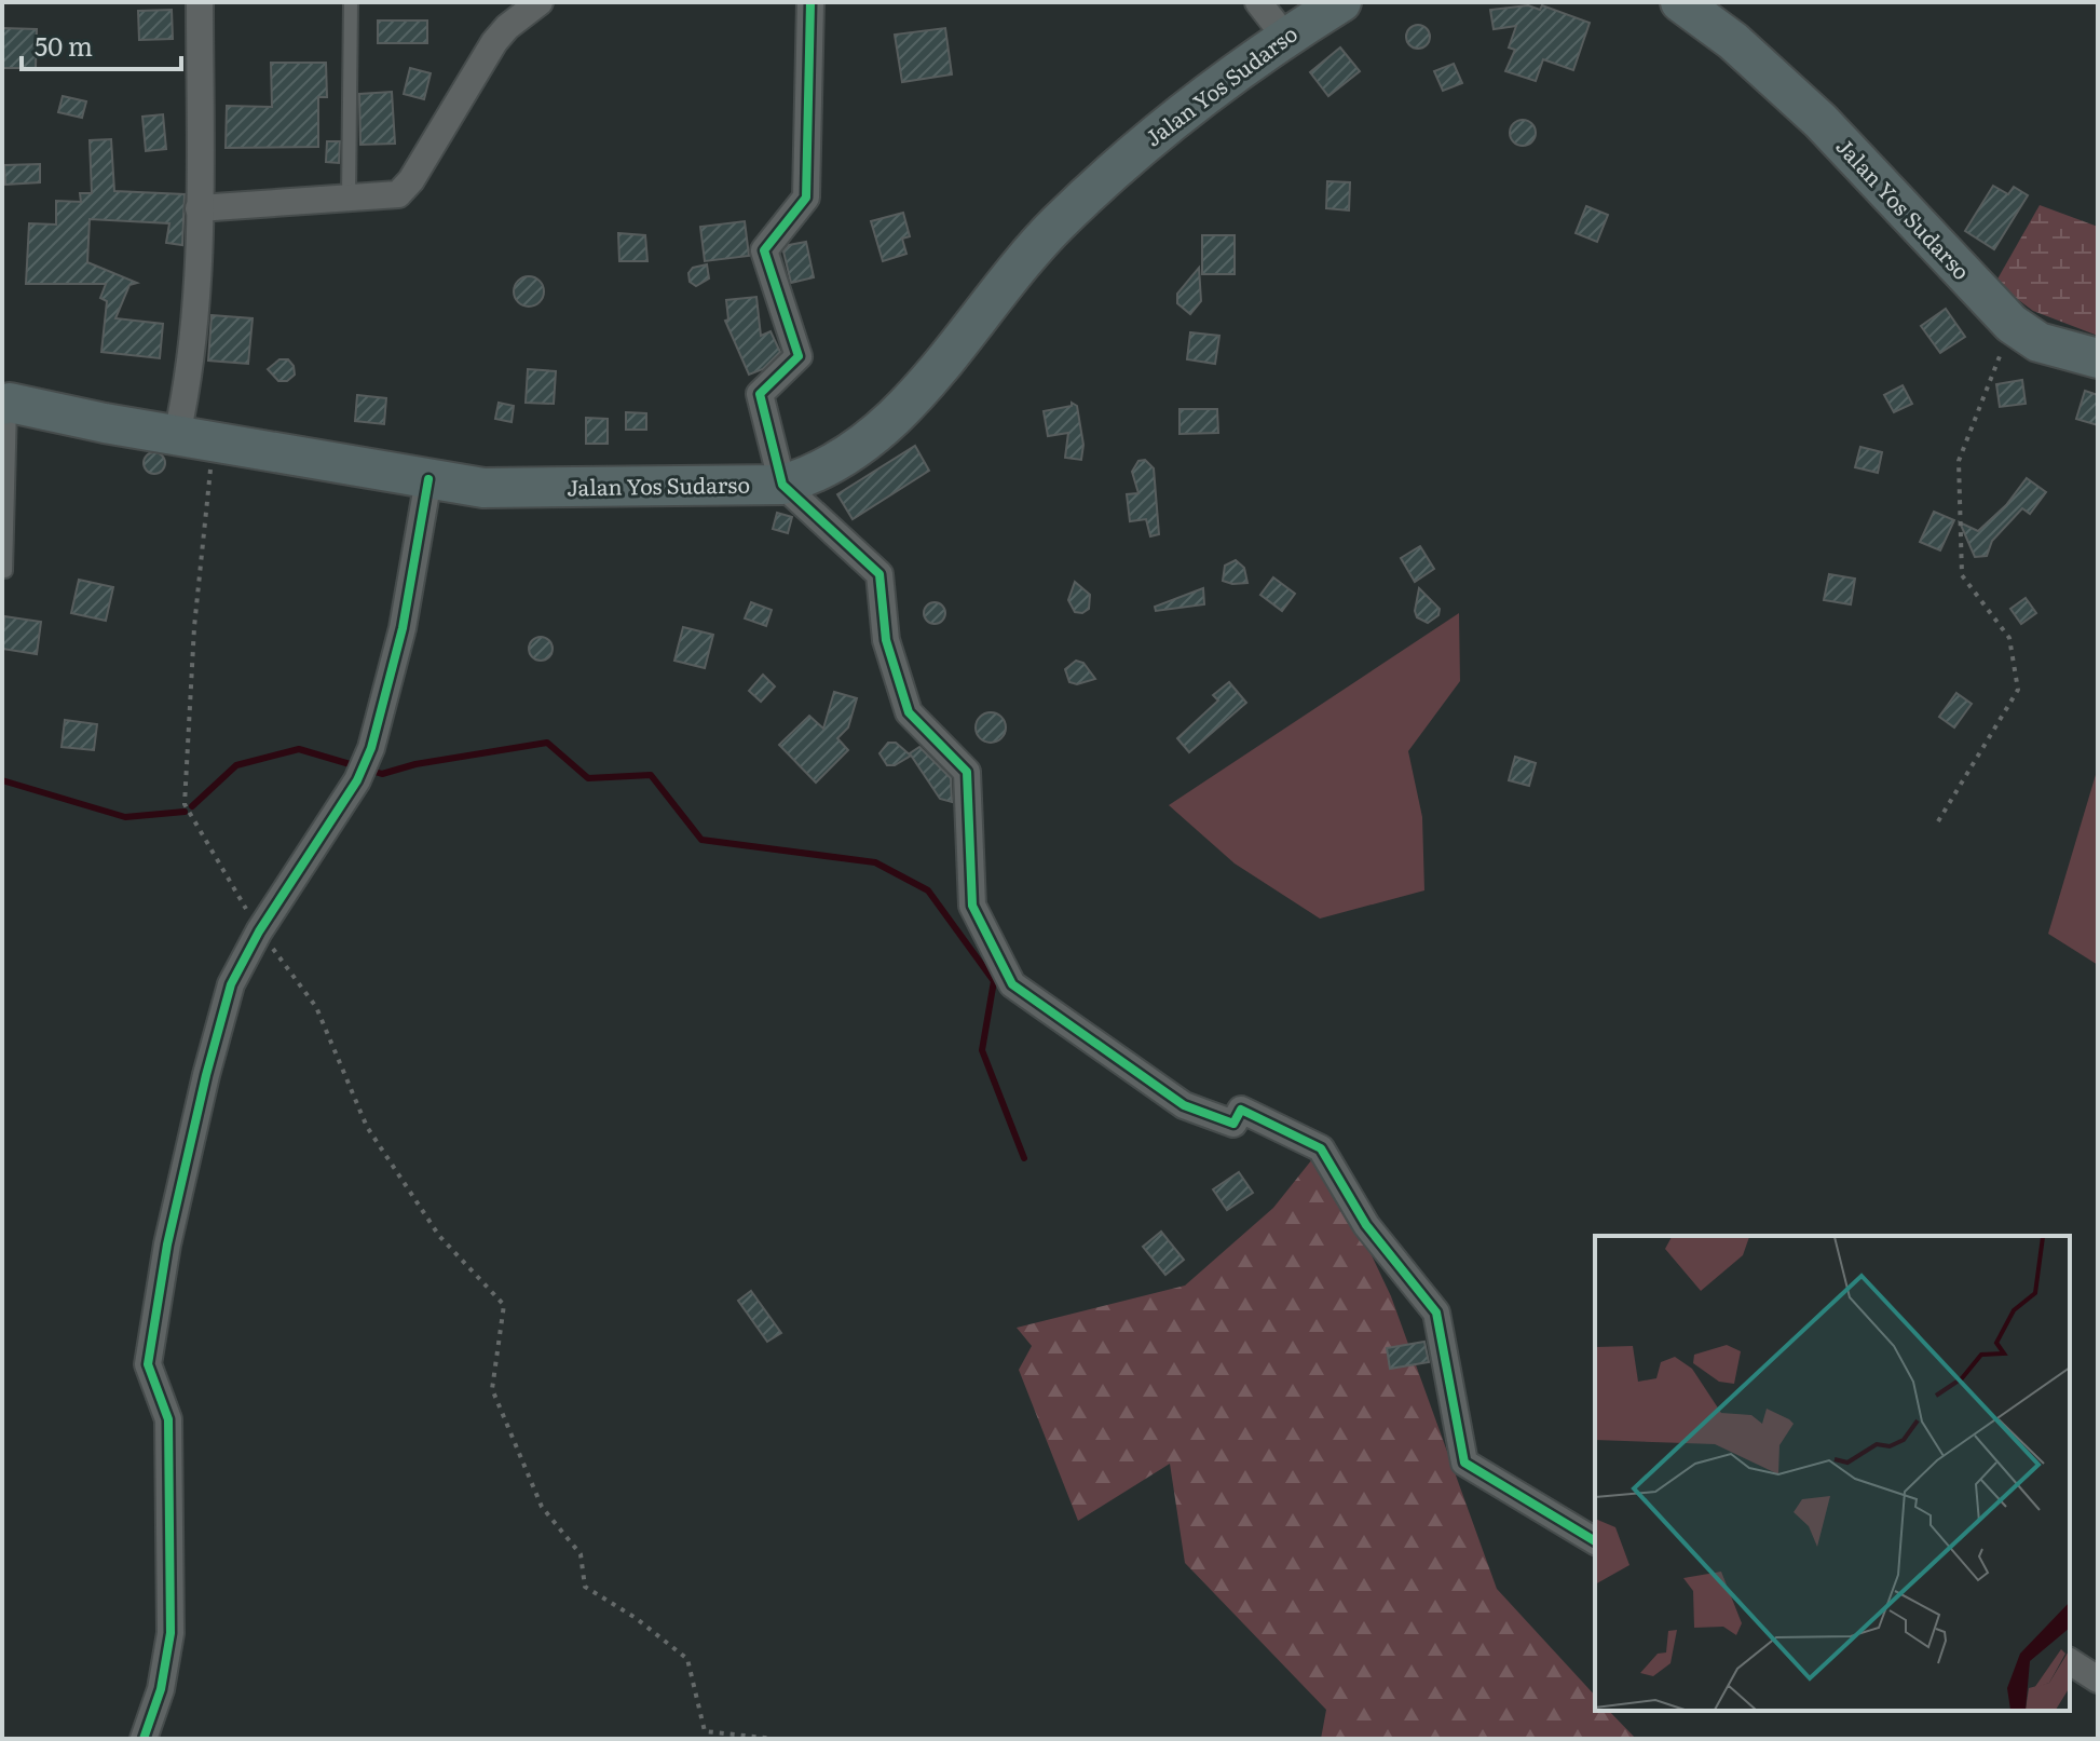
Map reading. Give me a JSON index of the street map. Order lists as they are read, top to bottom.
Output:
{
  "streets": {
    "main road": ["Jalan Yos Sudarso"]
  },
  "scale_bar": "50 m"
}
